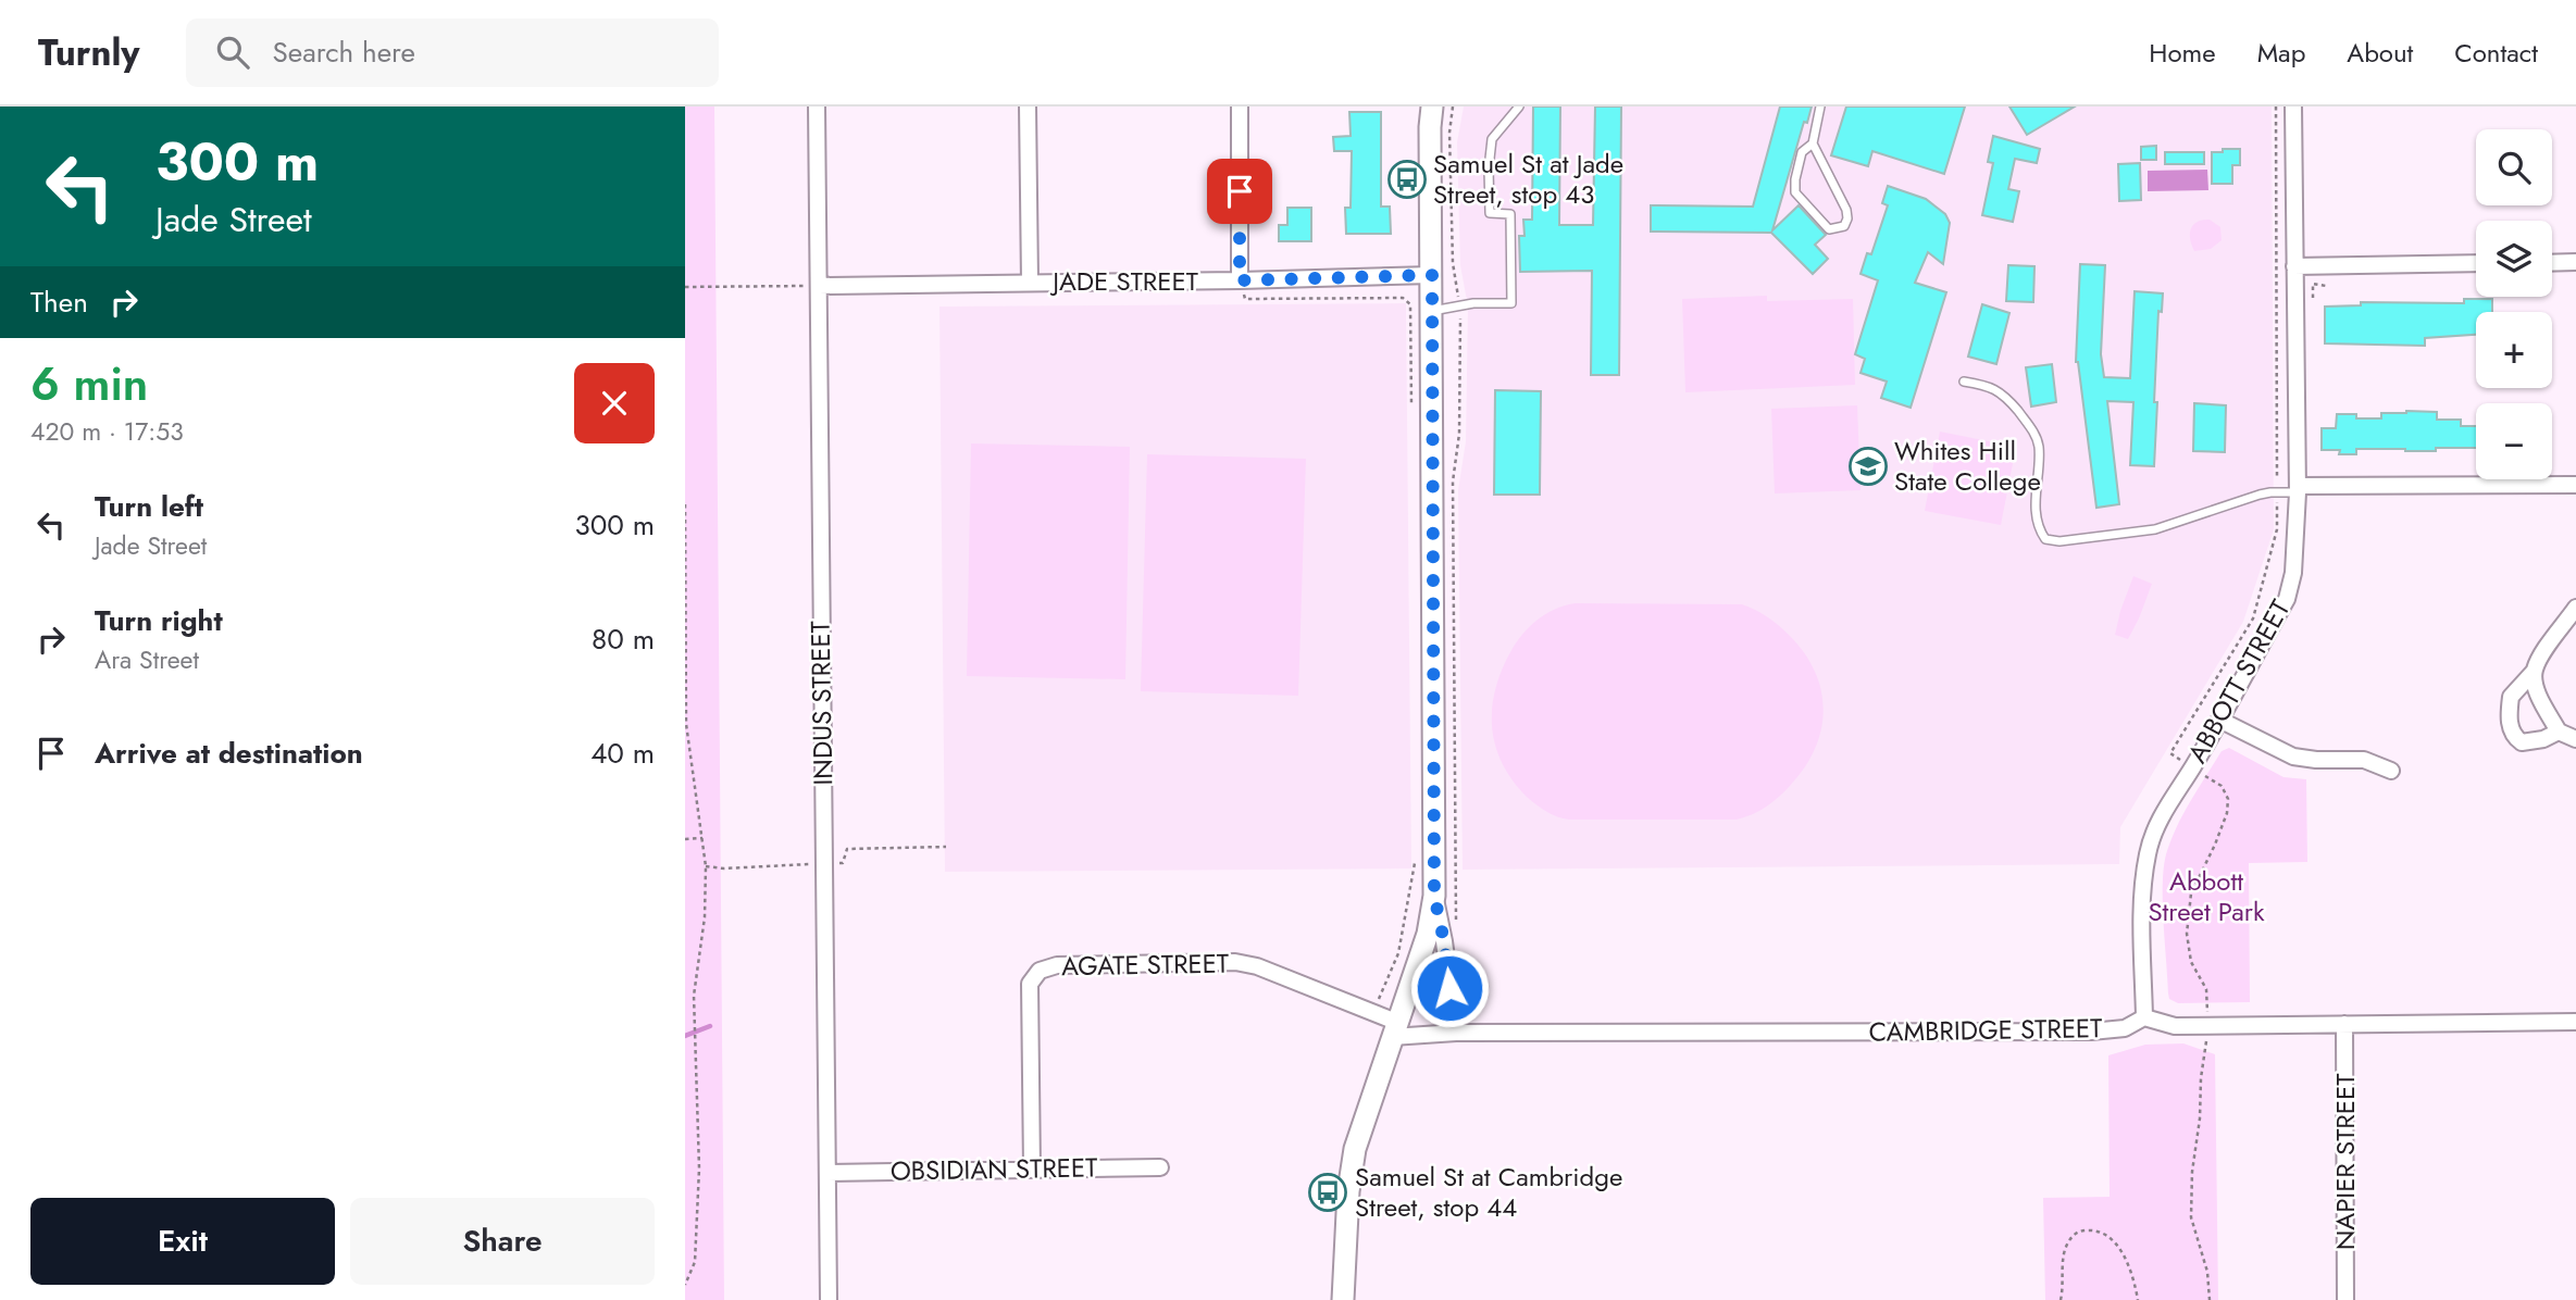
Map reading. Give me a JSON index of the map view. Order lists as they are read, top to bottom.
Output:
{
  "streets": {
    "street": [
      "JADE STREET",
      "ABBOTT STREET",
      "INDUS STREET",
      "AGATE STREET",
      "CAMBRIDGE STREET",
      "NAPIER STREET",
      "OBSIDIAN STREET"
    ]
  },
  "crossings": [
    ["JADE STREET", "INDUS STREET"],
    ["ABBOTT STREET", "CAMBRIDGE STREET"],
    ["INDUS STREET", "OBSIDIAN STREET"],
    ["AGATE STREET", "CAMBRIDGE STREET"],
    ["AGATE STREET", "OBSIDIAN STREET"]
  ],
  "parks": ["Abbott Street Park"],
  "places": {
    "bus stop": ["Samuel St at Jade Street, stop 43", "Samuel St at Cambridge Street, stop 44"],
    "school or university": ["Whites Hill State College"]
  },
  "page": {
    "header": "Turnly",
    "search": "Search here",
    "nav": [
      "Home",
      "Map",
      "About",
      "Contact"
    ],
    "turn": ["300 m", "Jade Street"],
    "map_buttons": ["+", "−"],
    "then": "Then",
    "heading": ["6 min", "420 m · 17:53"],
    "list": [
      {
        "name": "Turn left",
        "note": "Jade Street",
        "value": "300 m"
      },
      {
        "name": "Turn right",
        "note": "Ara Street",
        "value": "80 m"
      },
      {
        "name": "Arrive at destination",
        "value": "40 m"
      }
    ],
    "buttons": ["Exit", "Share"]
  }
}
